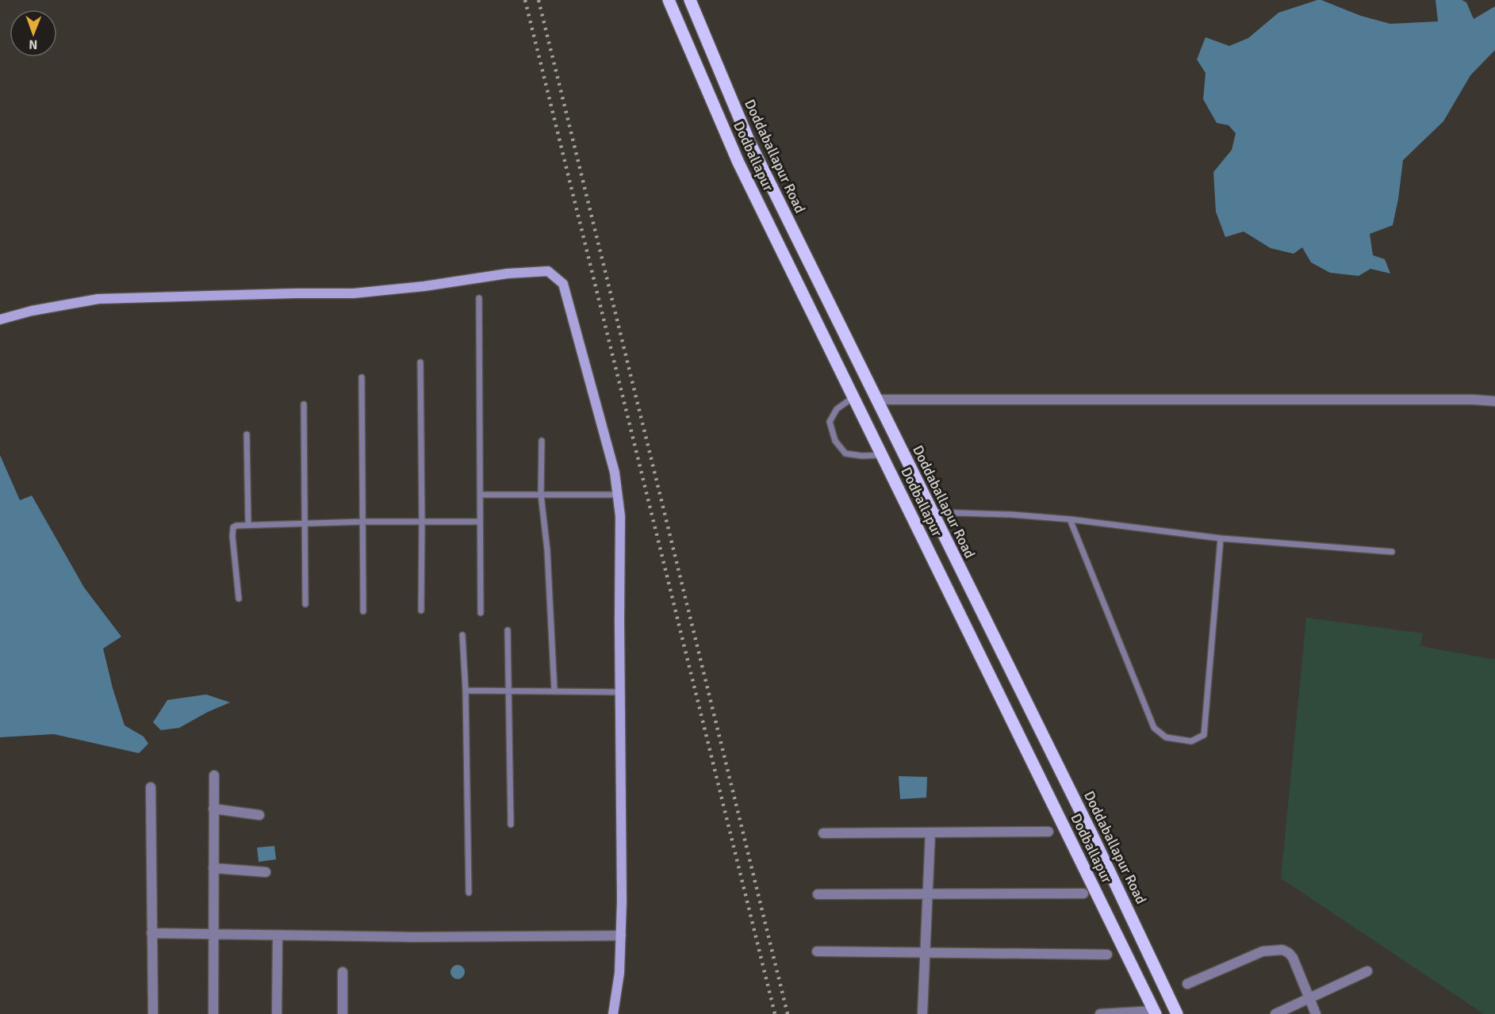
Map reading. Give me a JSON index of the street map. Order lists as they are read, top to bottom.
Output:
{
  "streets": {
    "main road": ["Dodballapur", "Doddaballapur Road"]
  },
  "north": "bottom"
}
